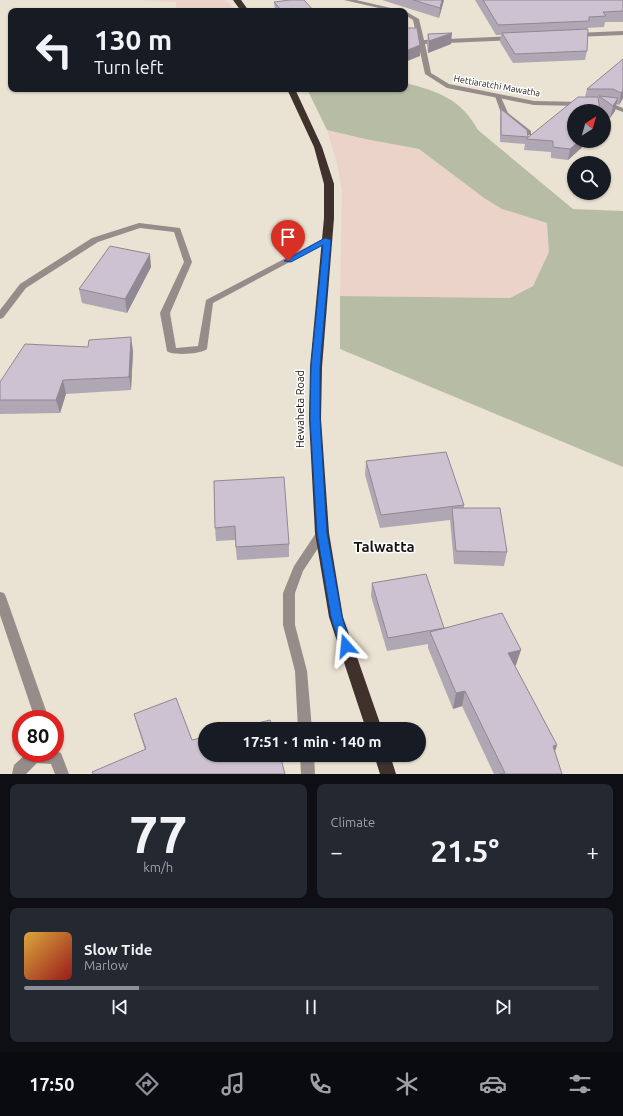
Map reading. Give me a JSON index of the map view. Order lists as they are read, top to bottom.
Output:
{
  "streets": {
    "highway": ["Hewaheta Road"],
    "street": ["Hettiaratchi Mawatha"]
  },
  "districts": ["Talwatta"],
  "north": "top right",
  "page": {
    "turn": ["130 m", "Turn left"],
    "limit": "80",
    "trip": "17:51 · 1 min · 140 m",
    "tile": [
      ["77", "km/h"],
      "Climate"
    ],
    "heat": ["−", "21.5°", "+"],
    "song": ["Slow Tide", "Marlow"],
    "tabs": "17:50"
  }
}
